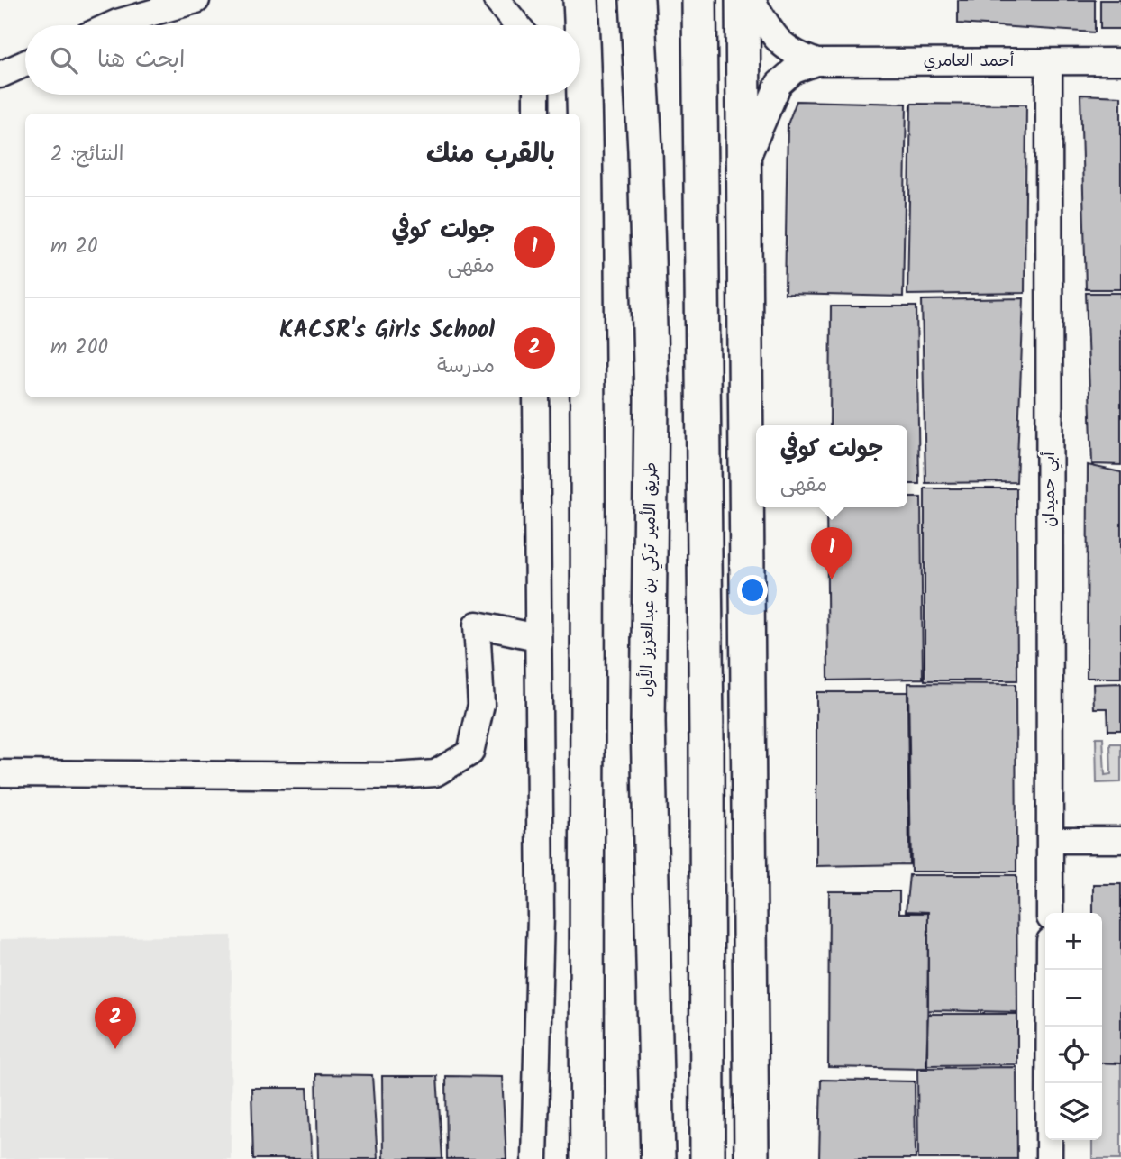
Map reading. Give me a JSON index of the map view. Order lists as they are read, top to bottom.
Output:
{
  "streets": {
    "main road": ["طريق الأمير تركي بن عبدالعزيز الأول"],
    "street": ["أحمد العامري", "أبي حميدان"]
  },
  "crossings": [
    ["أحمد العامري", "أبي حميدان"]
  ],
  "page": {
    "search": "ابحث هنا",
    "heading": ["بالقرب منك", "النتائج: 2"],
    "list": [
      {
        "mark": "1",
        "name": "جولت كوفي",
        "note": "مقهى",
        "value": "20 m"
      },
      {
        "mark": "2",
        "name": "KACSR's Girls School",
        "note": "مدرسة",
        "value": "200 m"
      }
    ],
    "popup": ["جولت كوفي", "مقهى"],
    "pins": ["1", "2"],
    "map_buttons": ["+", "−"]
  }
}
